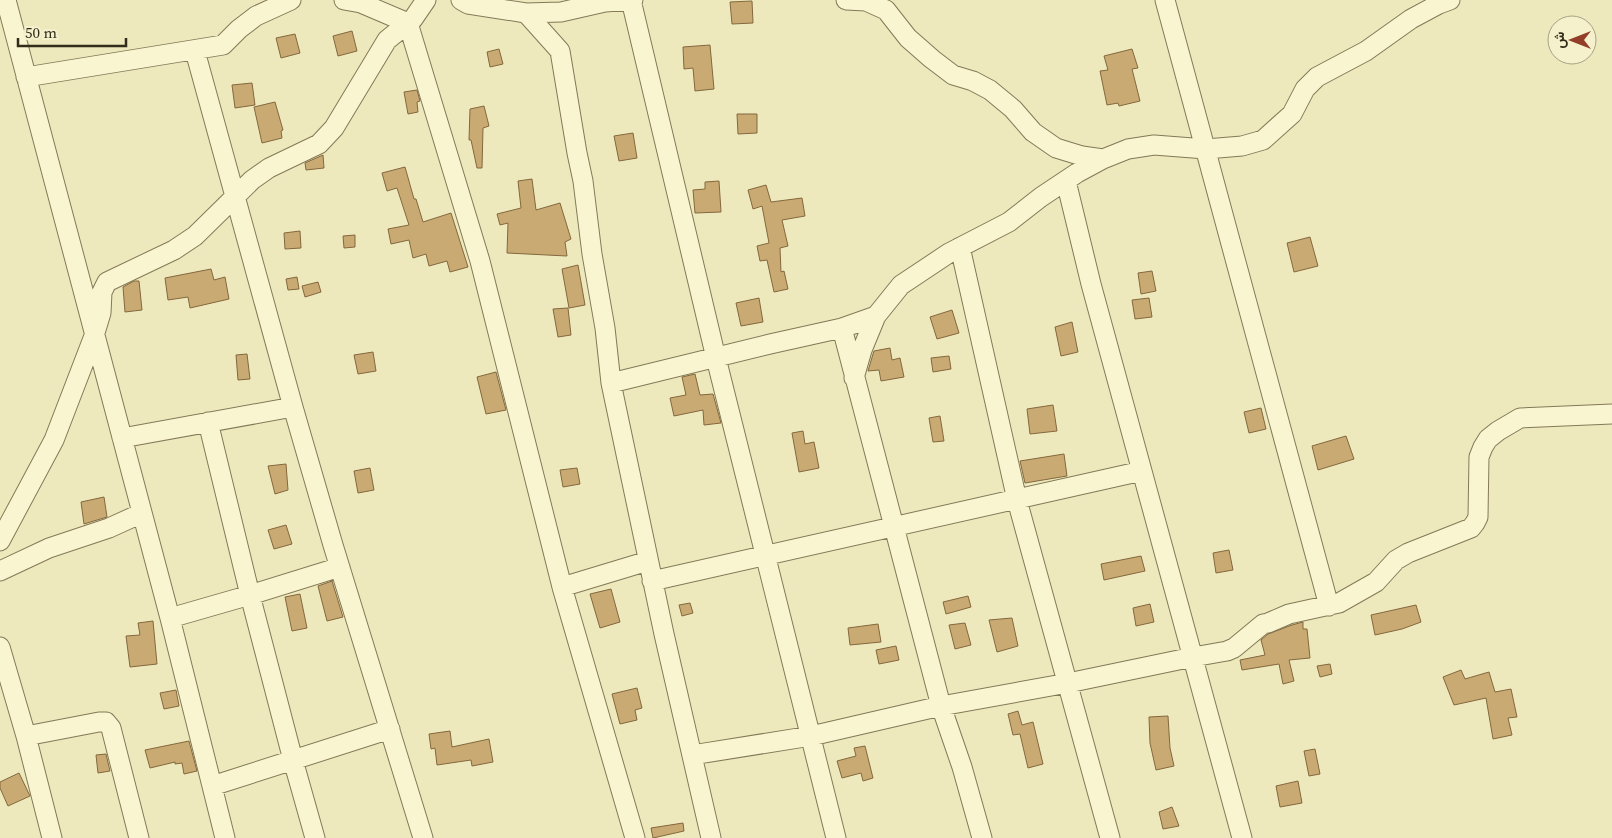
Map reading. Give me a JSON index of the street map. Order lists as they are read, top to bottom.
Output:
{
  "scale_bar": "50 m",
  "north": "left"
}
